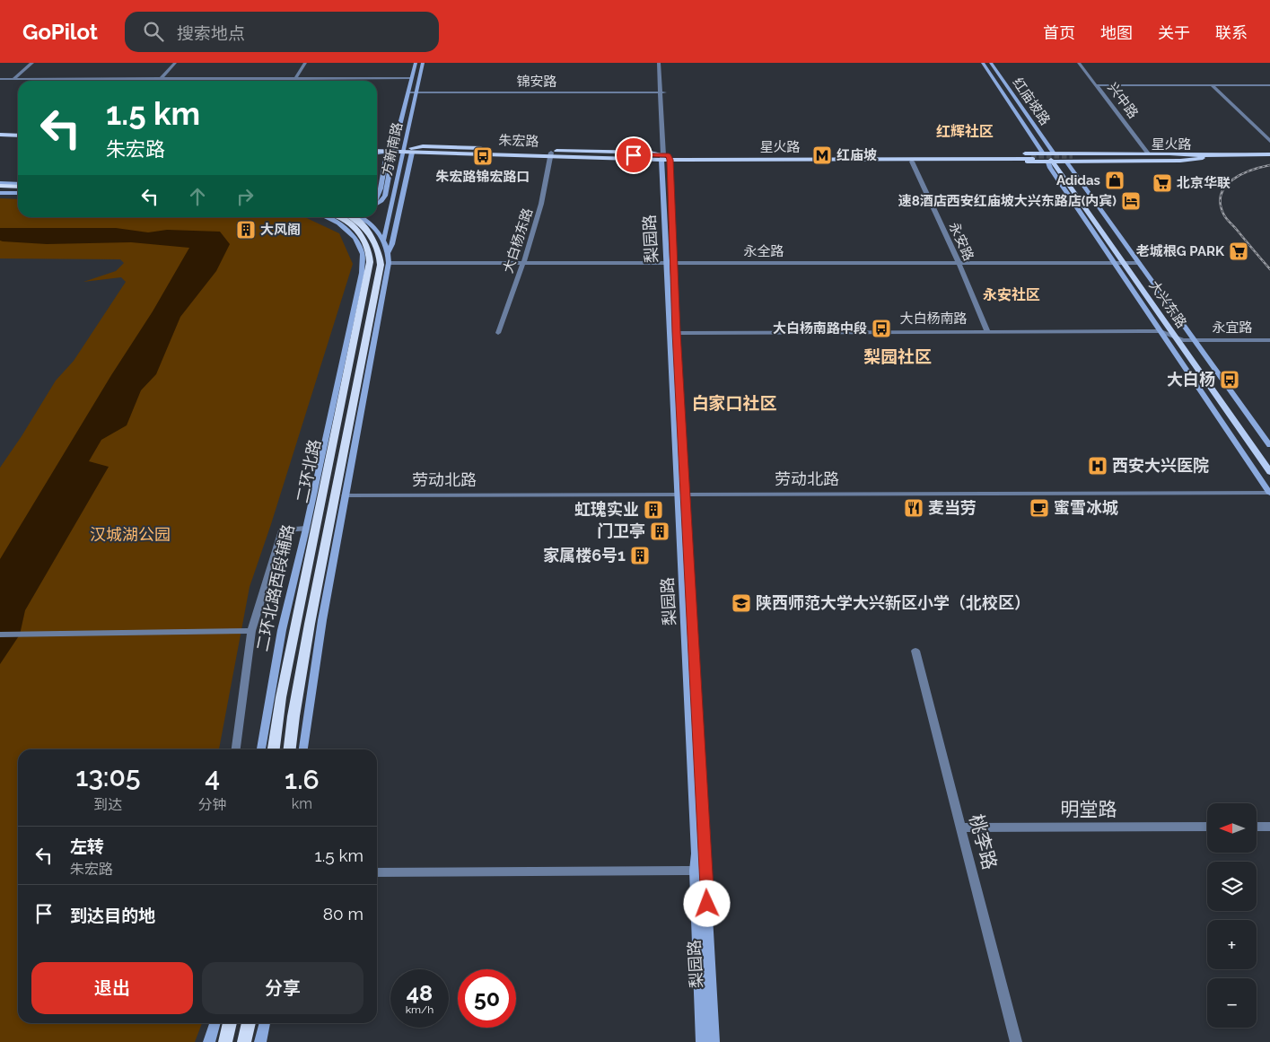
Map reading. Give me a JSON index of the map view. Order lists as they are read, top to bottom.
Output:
{
  "streets": {
    "highway": ["二环北路"],
    "main road": [
      "红庙坡路",
      "朱宏路",
      "星火路",
      "方新南路",
      "梨园路",
      "大兴东路",
      "二环北路西段辅路"
    ],
    "street": [
      "锦安路",
      "兴中路",
      "大白杨东路",
      "永安路",
      "永全路",
      "大白杨南路",
      "永宜路",
      "劳动北路",
      "明堂路",
      "桃李路"
    ]
  },
  "crossings": [
    ["锦安路", "方新南路"],
    ["红庙坡路", "大兴东路"],
    ["朱宏路", "方新南路"],
    ["朱宏路", "大白杨东路"],
    ["星火路", "梨园路"],
    ["梨园路", "永全路"],
    ["梨园路", "大白杨南路"],
    ["梨园路", "劳动北路"],
    ["大白杨东路", "永全路"],
    ["永安路", "永全路"],
    ["永安路", "大白杨南路"],
    ["永全路", "大兴东路"],
    ["大兴东路", "大白杨南路"],
    ["明堂路", "桃李路"]
  ],
  "districts": [
    "红辉社区",
    "永安社区",
    "梨园社区",
    "白家口社区"
  ],
  "parks": ["汉城湖公园"],
  "places": {
    "metro station": ["红庙坡"],
    "bus stop": ["朱宏路锦宏路口", "大白杨南路中段", "大白杨"],
    "shop": ["Adidas"],
    "supermarket": ["北京华联", "老城根G PARK"],
    "hotel": ["速8酒店西安红庙坡大兴东路店(内宾)"],
    "building": [
      "大风阁",
      "虹瑰实业",
      "门卫亭",
      "家属楼6号1"
    ],
    "hospital": ["西安大兴医院"],
    "restaurant": ["麦当劳"],
    "cafe": ["蜜雪冰城"],
    "school or university": ["陕西师范大学大兴新区小学（北校区）"]
  },
  "north": "left",
  "page": {
    "header": "GoPilot",
    "search": "搜索地点",
    "nav": [
      "首页",
      "地图",
      "关于",
      "联系"
    ],
    "turn": ["1.5 km", "朱宏路"],
    "eta": [
      "13:05",
      "到达",
      "4",
      "分钟",
      "1.6",
      "km"
    ],
    "map_buttons": ["+", "−"],
    "list": [
      {
        "name": "左转",
        "note": "朱宏路",
        "value": "1.5 km"
      },
      {
        "name": "到达目的地",
        "value": "80 m"
      }
    ],
    "buttons": ["退出", "分享"],
    "speed": "48 km/h",
    "limit": "50"
  }
}
